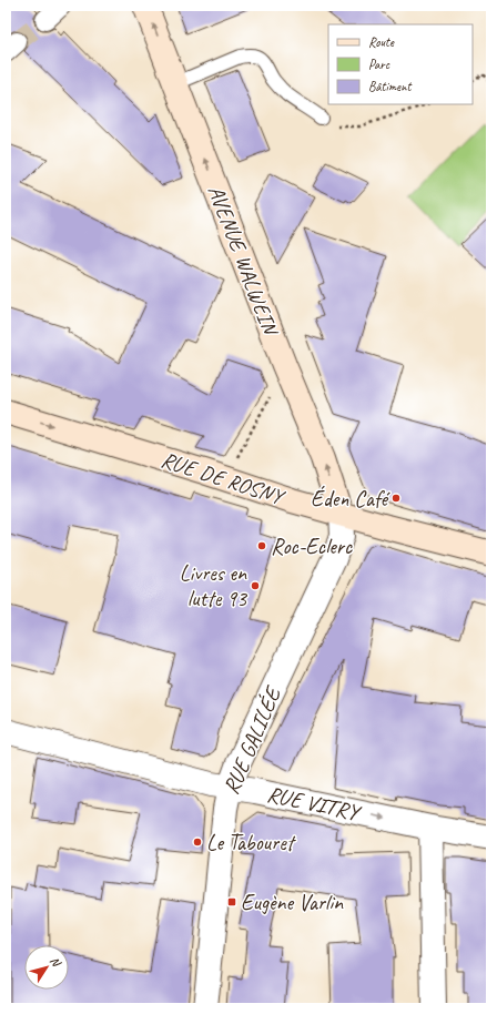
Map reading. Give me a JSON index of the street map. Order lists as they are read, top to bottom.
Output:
{
  "streets": {
    "main road": ["AVENUE WALWEIN", "RUE DE ROSNY"],
    "street": ["RUE GALILÉE", "RUE VITRY"]
  },
  "crossings": [
    ["AVENUE WALWEIN", "RUE DE ROSNY"],
    ["AVENUE WALWEIN", "RUE GALILÉE"],
    ["RUE DE ROSNY", "RUE GALILÉE"],
    ["RUE GALILÉE", "RUE VITRY"]
  ],
  "one_way": ["AVENUE WALWEIN", "RUE DE ROSNY", "RUE VITRY"],
  "places": {
    "other": [
      "Éden Café",
      "Roc-Eclerc",
      "Livres en lutte 93",
      "Le Tabouret"
    ],
    "transit": ["Eugène Varlin"]
  },
  "legend": ["Route", "Parc", "Bâtiment"],
  "north": "top right"
}
